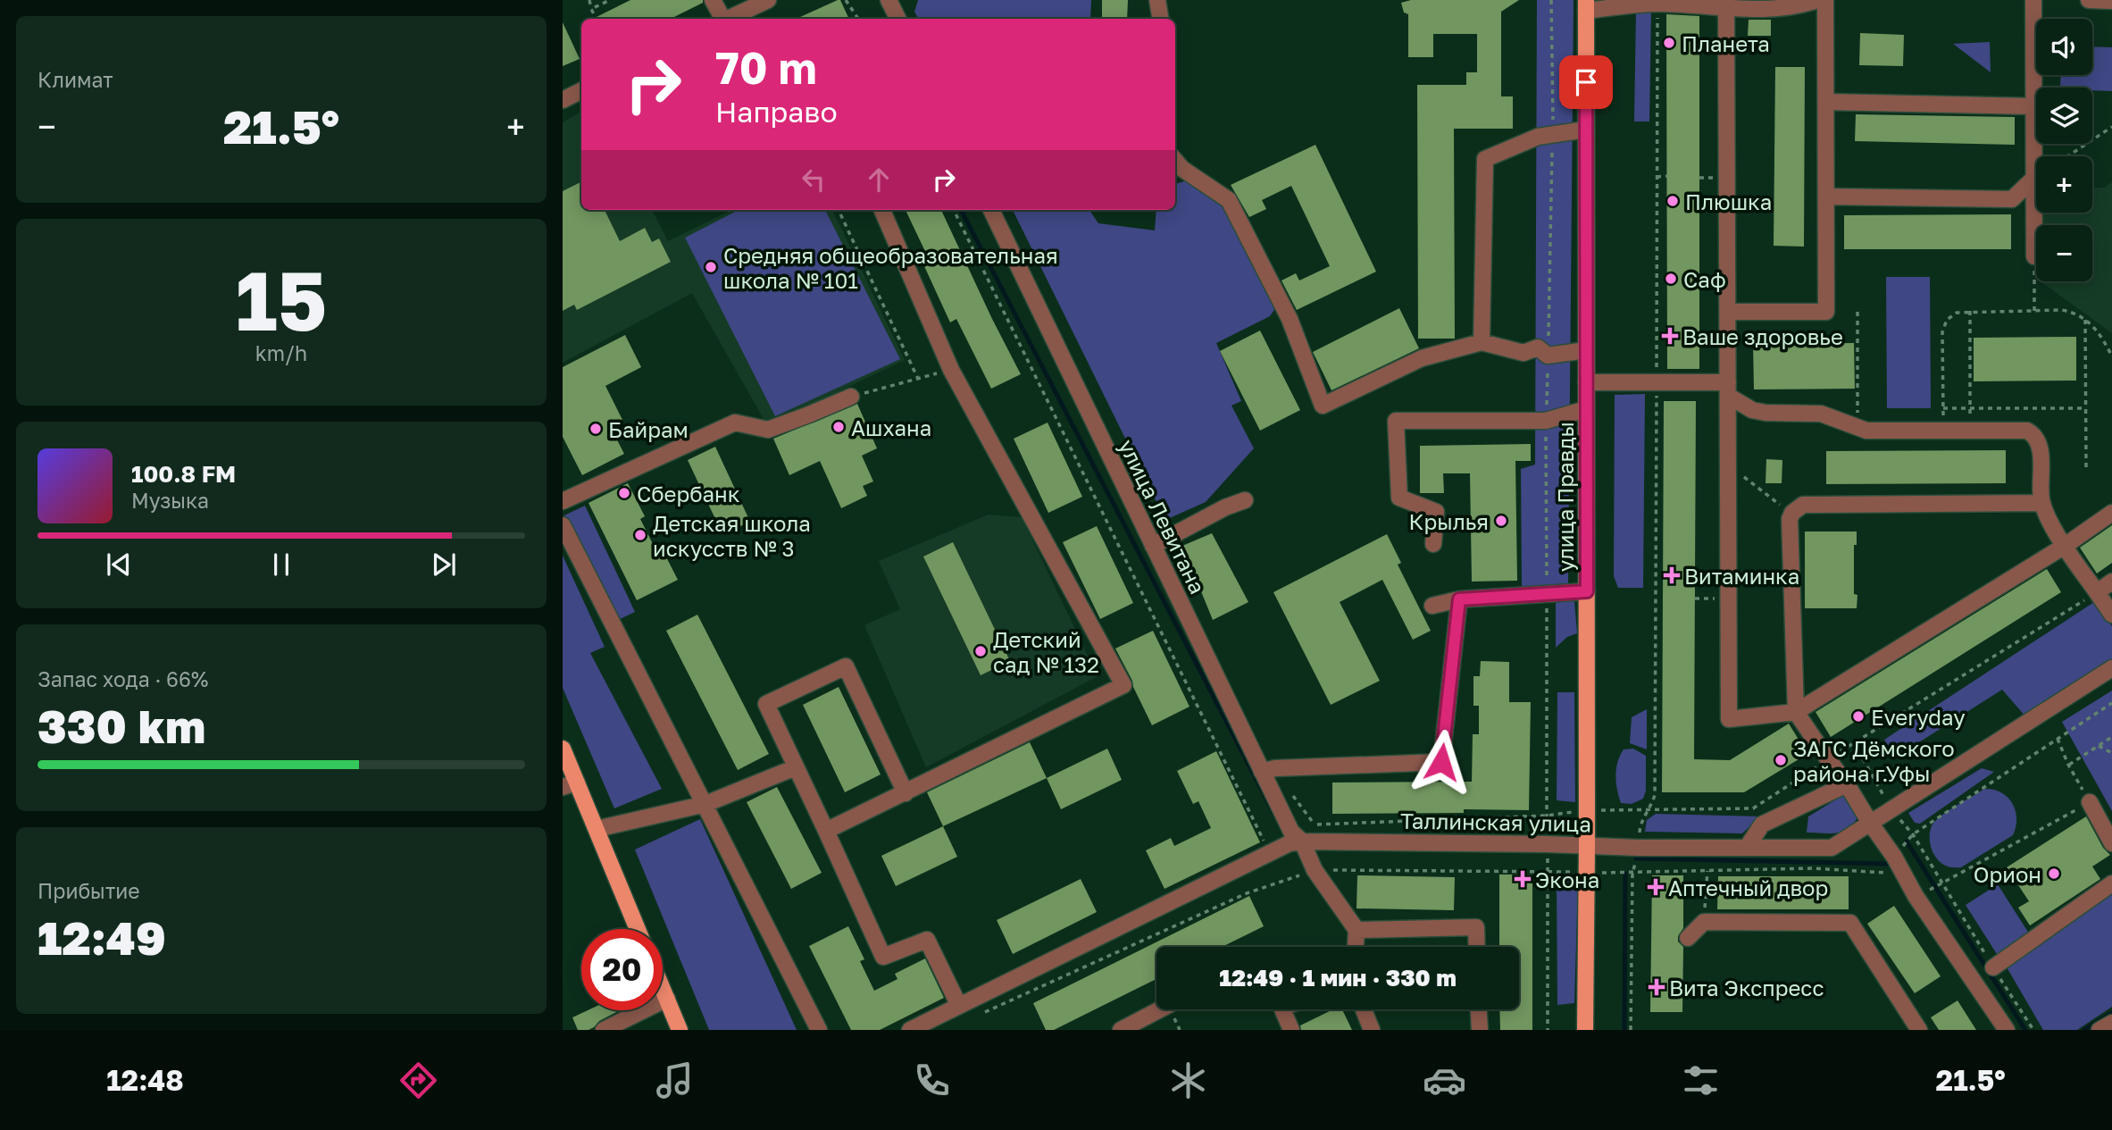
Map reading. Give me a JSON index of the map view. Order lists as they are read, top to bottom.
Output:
{
  "streets": {
    "main road": ["улица Правды"],
    "street": ["улица Левитана", "Таллинская улица"]
  },
  "crossings": [
    ["улица Правды", "Таллинская улица"],
    ["улица Левитана", "Таллинская улица"]
  ],
  "places": {
    "other": [
      "Планета",
      "Плюшка",
      "Средняя общеобразовательная школа № 101",
      "Саф",
      "Ашхана",
      "Байрам",
      "Сбербанк",
      "Крылья",
      "Детская школа искусств № 3",
      "Детский сад № 132",
      "Everyday",
      "ЗАГС Дёмского района г.Уфы",
      "Орион"
    ],
    "health": [
      "Ваше здоровье",
      "Витаминка",
      "Экона",
      "Аптечный двор",
      "Вита Экспресс"
    ]
  },
  "page": {
    "tile": [
      "Климат",
      ["15", "km/h"],
      ["Запас хода · 66%", "330 km"],
      ["Прибытие", "12:49"]
    ],
    "map_buttons": ["+", "−"],
    "turn": ["70 m", "Направо"],
    "heat": ["−", "21.5°", "+"],
    "song": ["100.8 FM", "Музыка"],
    "limit": "20",
    "trip": "12:49 · 1 мин · 330 m",
    "tabs": ["12:48", "21.5°"]
  }
}
